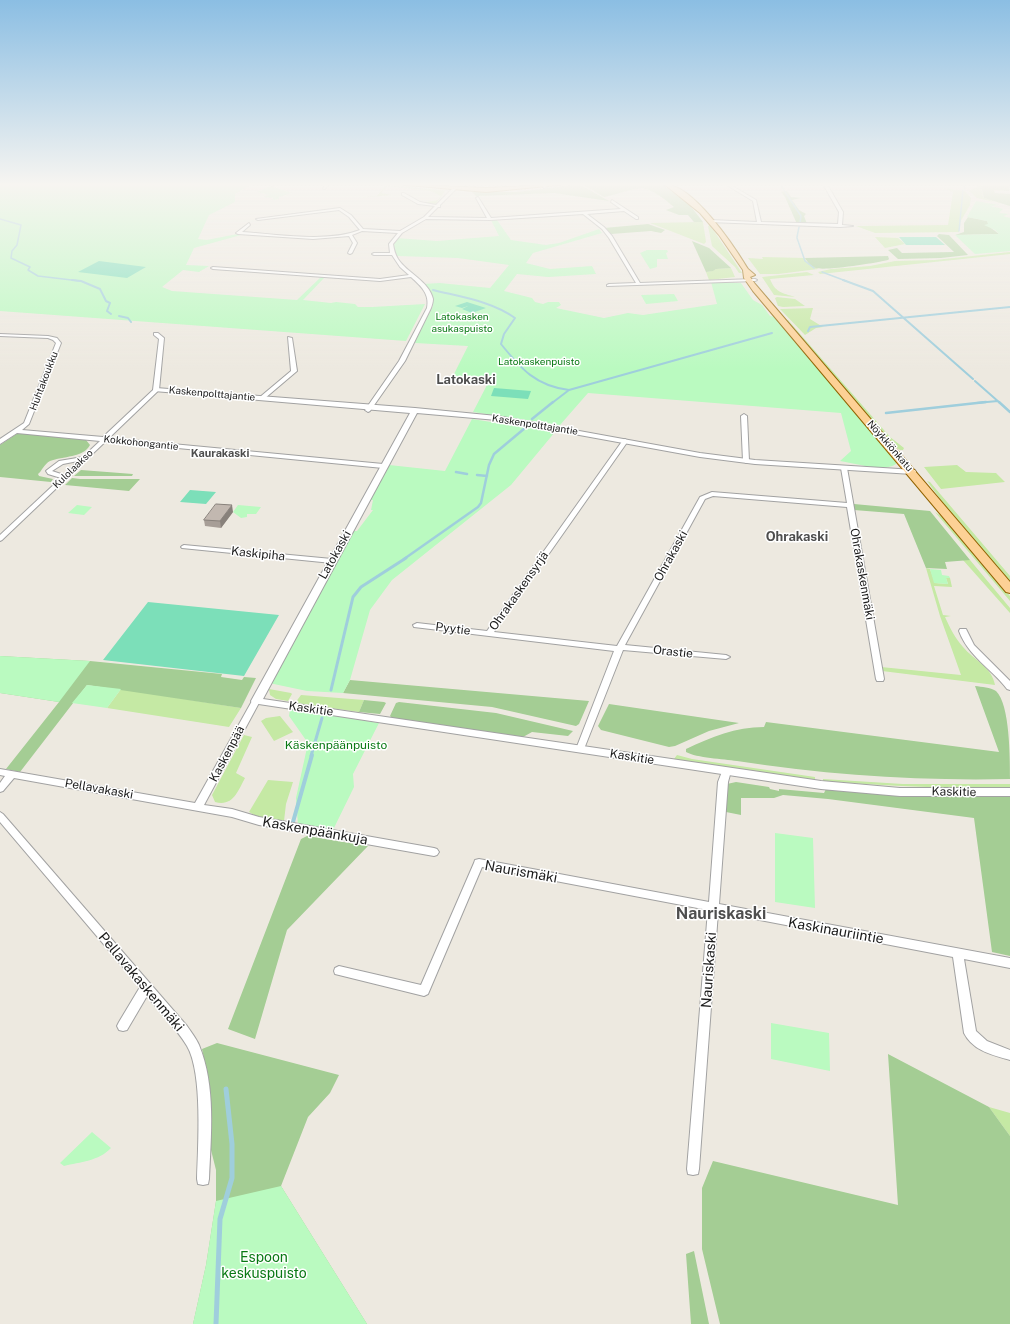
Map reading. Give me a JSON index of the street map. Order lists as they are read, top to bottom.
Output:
{
  "streets": {
    "main road": ["Nöykkiönkatu"],
    "street": [
      "Huhtakoukku",
      "Kaskenpolttajantie",
      "Kokkohongantie",
      "Kulolaakso",
      "Kaskipiha",
      "Latokaski",
      "Ohrakaski",
      "Ohrakaskenmäki",
      "Ohrakaskensyrjä",
      "Pyytie",
      "Orastie",
      "Kaskitie",
      "Kaskenpää",
      "Pellavakaski",
      "Kaskenpäänkuja",
      "Naurismäki",
      "Kaskinauriintie",
      "Nauriskaski",
      "Pellavakaskenmäki"
    ]
  },
  "crossings": [
    ["Huhtakoukku", "Kokkohongantie"],
    ["Kaskenpolttajantie", "Nöykkiönkatu"],
    ["Kaskenpolttajantie", "Kulolaakso"],
    ["Kaskenpolttajantie", "Latokaski"],
    ["Kaskenpolttajantie", "Ohrakaskenmäki"],
    ["Kaskenpolttajantie", "Ohrakaskensyrjä"],
    ["Kokkohongantie", "Kulolaakso"],
    ["Kokkohongantie", "Latokaski"],
    ["Kaskipiha", "Latokaski"],
    ["Latokaski", "Kaskitie"],
    ["Latokaski", "Kaskenpää"],
    ["Ohrakaski", "Ohrakaskenmäki"],
    ["Ohrakaski", "Ohrakaskensyrjä"],
    ["Ohrakaski", "Orastie"],
    ["Ohrakaski", "Kaskitie"],
    ["Ohrakaskensyrjä", "Pyytie"],
    ["Ohrakaskensyrjä", "Orastie"],
    ["Kaskitie", "Kaskenpää"],
    ["Kaskitie", "Nauriskaski"],
    ["Kaskenpää", "Pellavakaski"],
    ["Kaskenpää", "Kaskenpäänkuja"],
    ["Pellavakaski", "Kaskenpäänkuja"],
    ["Naurismäki", "Kaskinauriintie"],
    ["Naurismäki", "Nauriskaski"],
    ["Kaskinauriintie", "Nauriskaski"]
  ],
  "districts": [
    "Latokaski",
    "Kaurakaski",
    "Ohrakaski",
    "Nauriskaski"
  ],
  "parks": [
    "Latokasken asukaspuisto",
    "Latokaskenpuisto",
    "Käskenpäänpuisto",
    "Espoon keskuspuisto"
  ]
}
